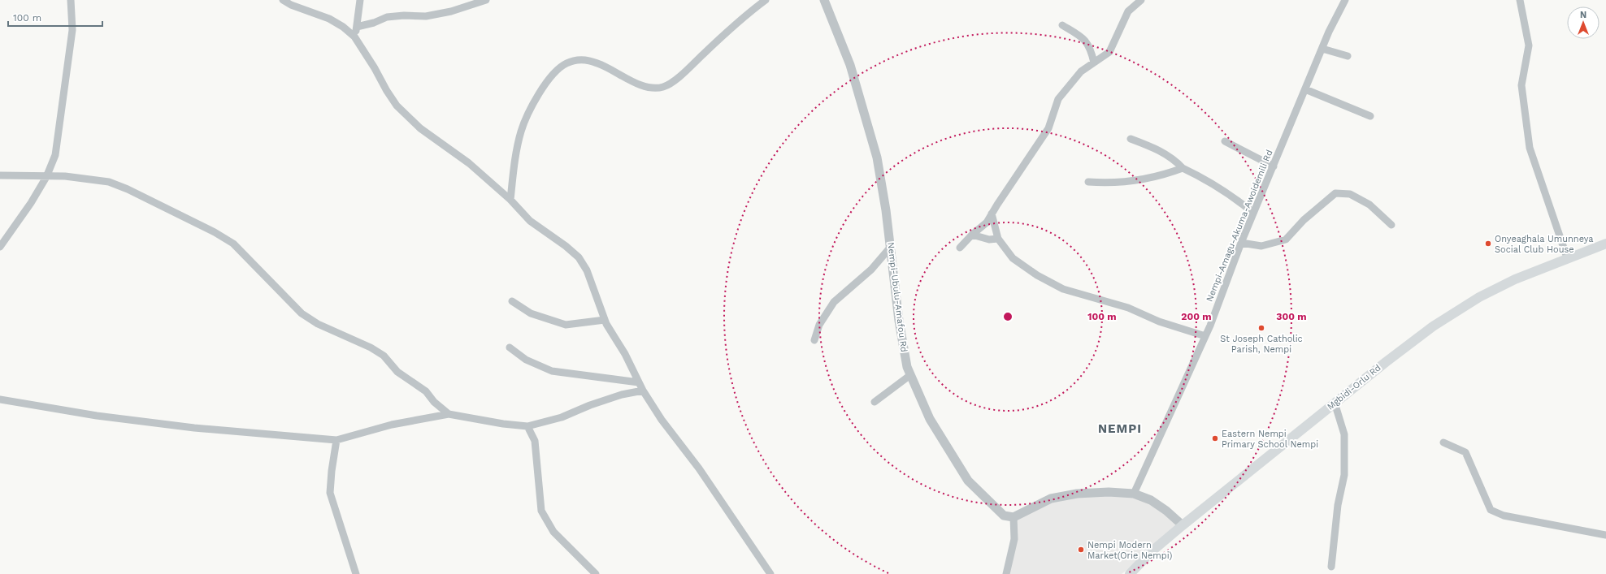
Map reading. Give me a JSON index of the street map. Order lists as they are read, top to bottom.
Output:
{
  "streets": {
    "main road": ["Mgbidi-Orlu Rd"],
    "street": ["Nempi-Amagu-Akuma-Awoidemili Rd", "Nempi-Ubulu-Amafou Rd"]
  },
  "districts": ["NEMPI"],
  "places": [
    "Onyeaghala Umunneya Social Club House",
    "St Joseph Catholic Parish, Nempi",
    "Eastern Nempi Primary School Nempi",
    "Nempi Modern Market(Orie Nempi)"
  ],
  "scale_bar": "100 m",
  "north": "top",
  "rings": ["100 m", "200 m", "300 m"]
}
